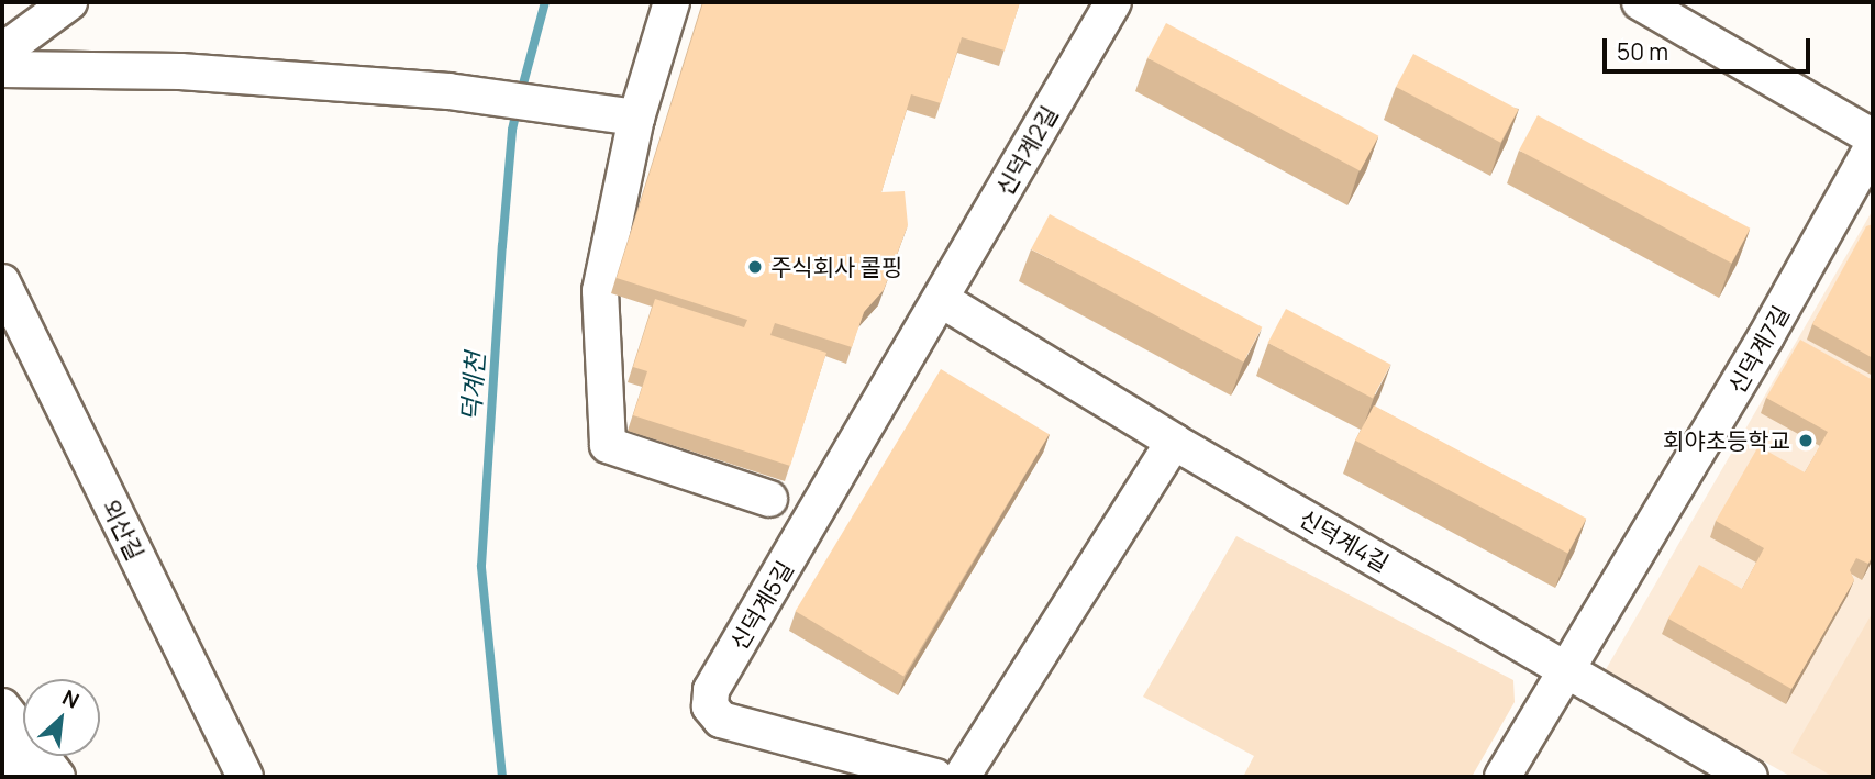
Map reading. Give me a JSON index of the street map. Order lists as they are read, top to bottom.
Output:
{
  "streets": {
    "street": [
      "신덕계2길",
      "신덕계7길",
      "외산길",
      "신덕계4길",
      "신덕계5길"
    ]
  },
  "crossings": [
    ["신덕계2길", "신덕계4길"],
    ["신덕계2길", "신덕계5길"],
    ["신덕계7길", "신덕계4길"],
    ["신덕계4길", "신덕계5길"]
  ],
  "water": ["덕계천"],
  "places": ["주식회사 콜핑", "회야초등학교"],
  "scale_bar": "50 m",
  "north": "top right"
}
